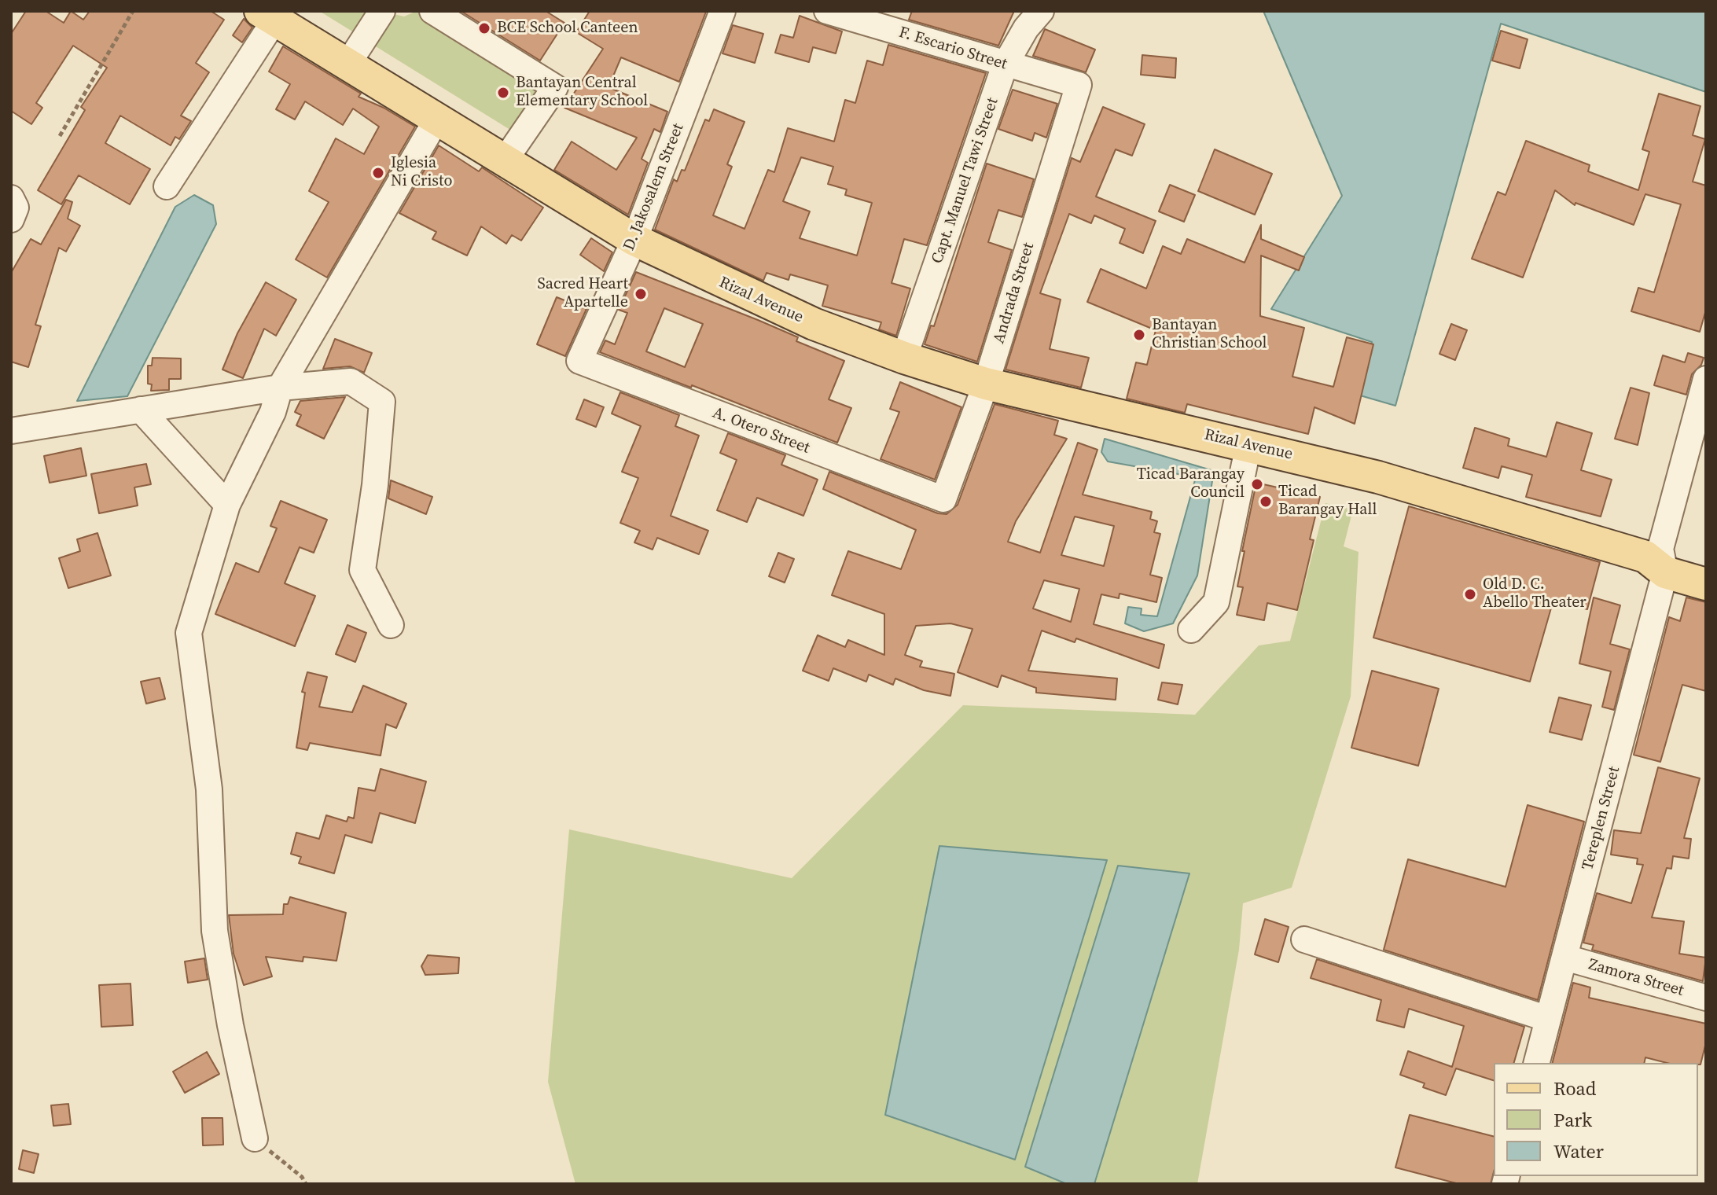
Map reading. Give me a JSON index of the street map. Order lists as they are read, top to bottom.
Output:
{
  "streets": {
    "main road": ["Rizal Avenue"],
    "street": [
      "F. Escario Street",
      "Capt. Manuel Tawi Street",
      "D. Jakosalem Street",
      "Andrada Street",
      "A. Otero Street",
      "Tereplen Street",
      "Zamora Street"
    ]
  },
  "crossings": [
    ["F. Escario Street", "Capt. Manuel Tawi Street"],
    ["F. Escario Street", "Andrada Street"],
    ["Capt. Manuel Tawi Street", "Rizal Avenue"],
    ["D. Jakosalem Street", "Rizal Avenue"],
    ["D. Jakosalem Street", "A. Otero Street"],
    ["Andrada Street", "Rizal Avenue"],
    ["Andrada Street", "A. Otero Street"],
    ["Rizal Avenue", "Tereplen Street"],
    ["Tereplen Street", "Zamora Street"]
  ],
  "places": [
    "BCE School Canteen",
    "Bantayan Central Elementary School",
    "Iglesia Ni Cristo",
    "Sacred Heart Apartelle",
    "Bantayan Christian School",
    "Ticad Barangay Council",
    "Ticad Barangay Hall",
    "Old D. C. Abello Theater"
  ],
  "legend": ["Road", "Park", "Water"]
}
